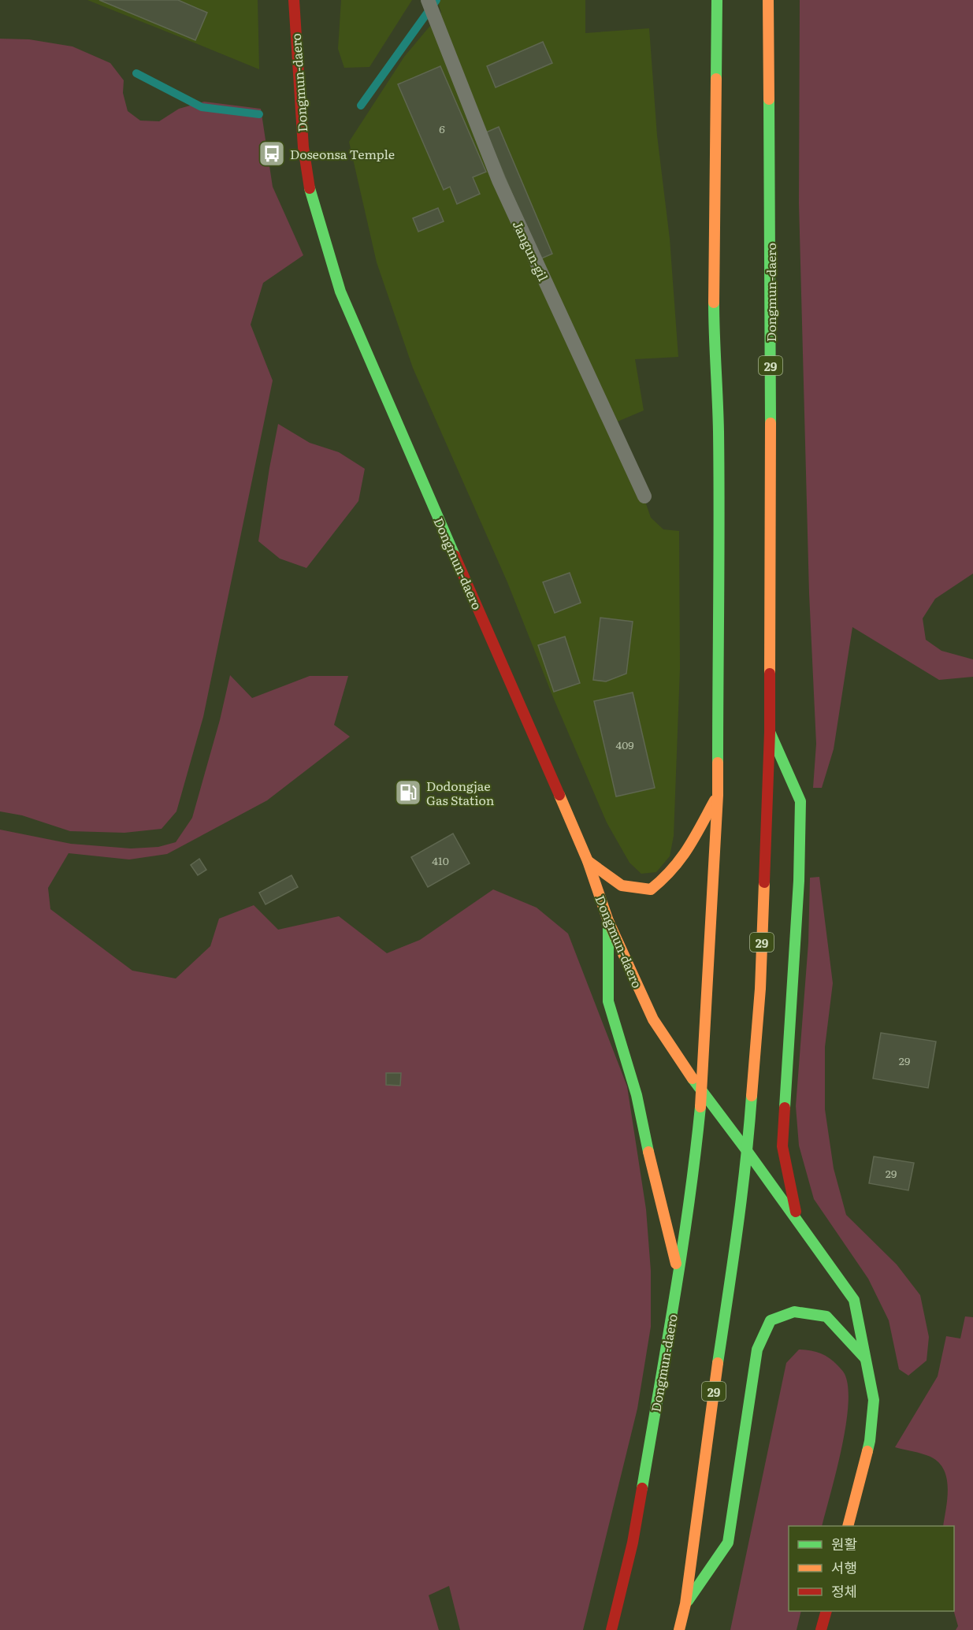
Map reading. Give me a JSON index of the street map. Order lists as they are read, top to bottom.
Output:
{
  "streets": {
    "main road": ["Dongmun-daero", "29"],
    "lane": ["Jangun-gil"]
  },
  "places": {
    "bus stop": ["Doseonsa Temple"],
    "fuel station": ["Dodongjae Gas Station"]
  },
  "house_numbers": [
    "6",
    "409",
    "410",
    "29",
    "29"
  ],
  "legend": ["원활", "서행", "정체"]
}
